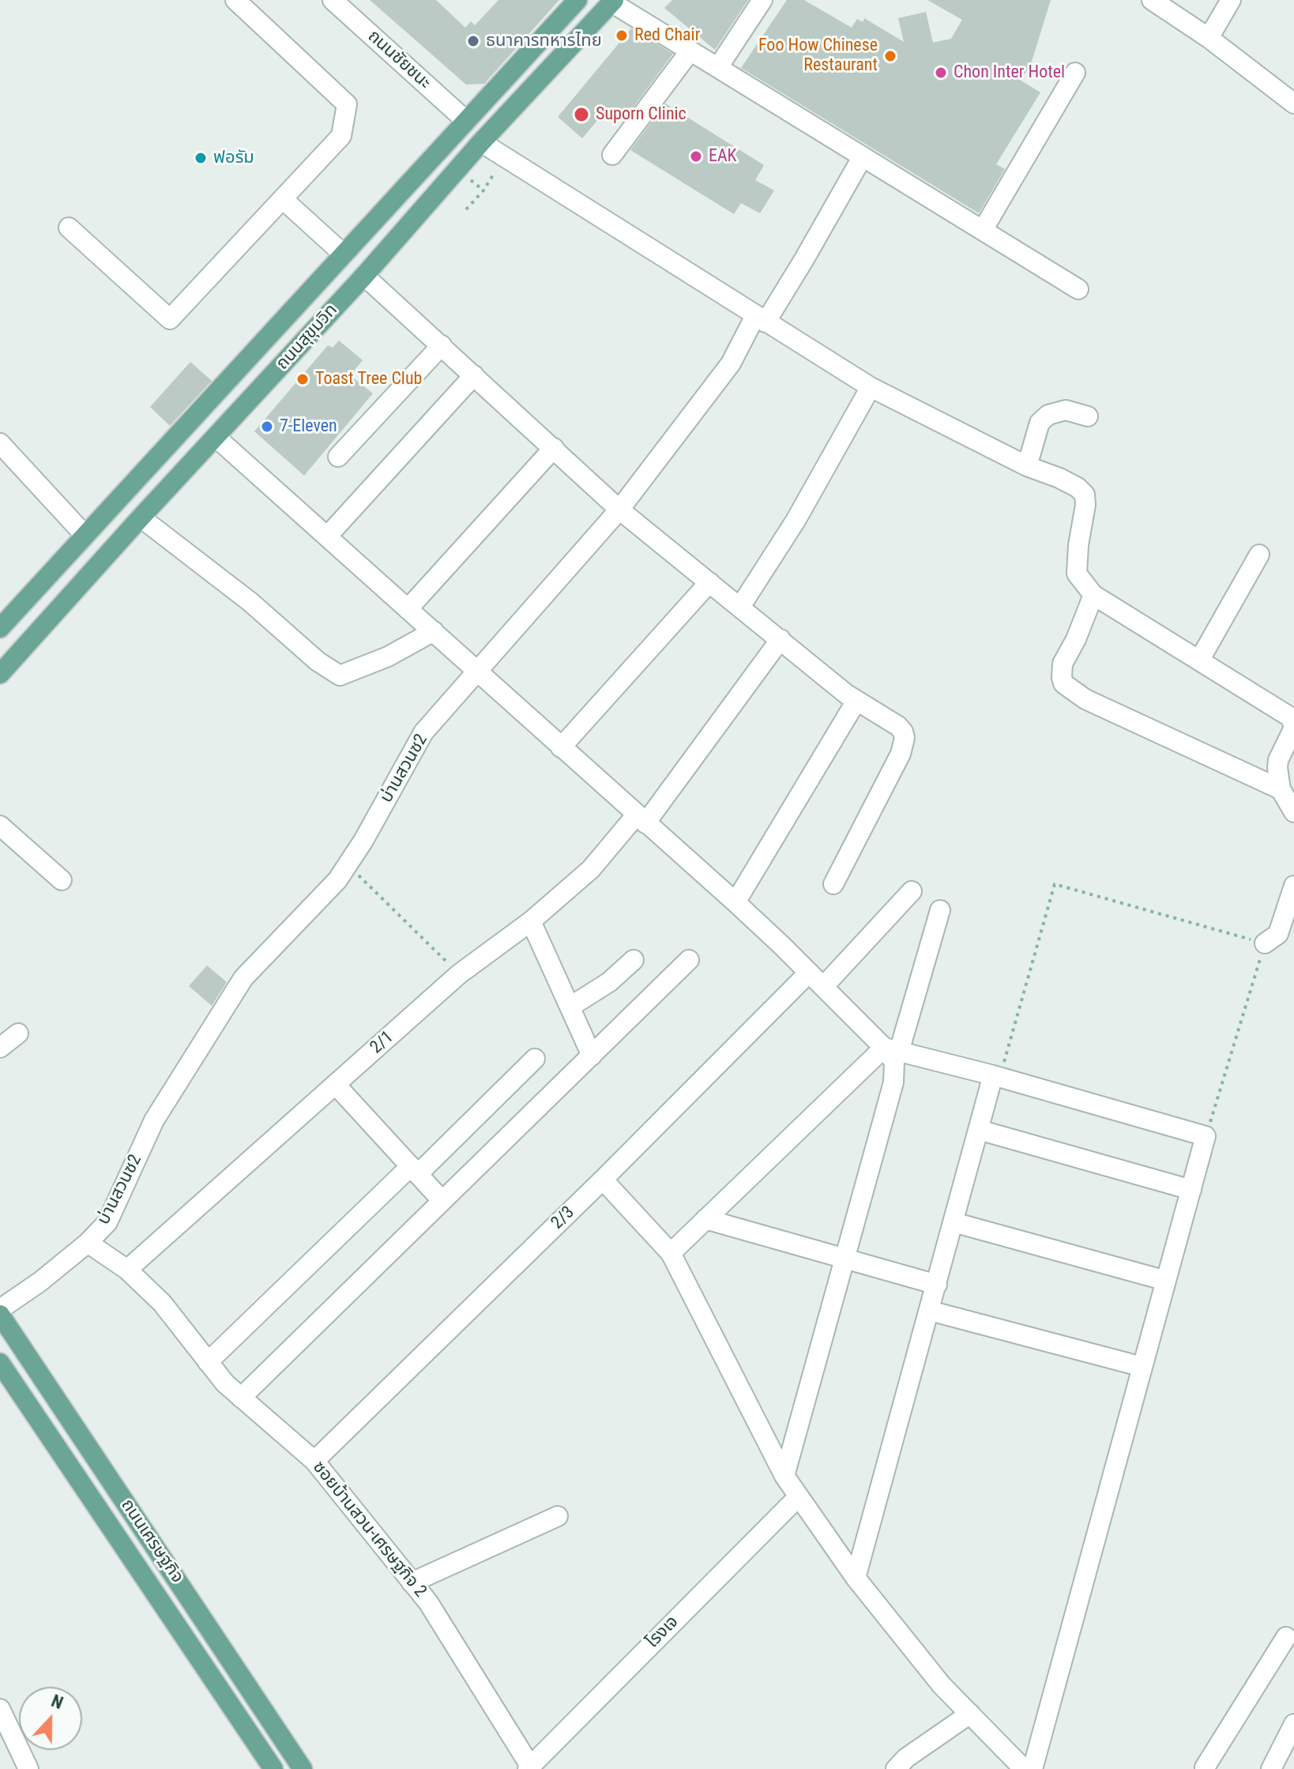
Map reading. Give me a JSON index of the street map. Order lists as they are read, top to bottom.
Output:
{
  "streets": {
    "main road": ["ถนนสุขุมวิท", "ถนนเศรษฐกิจ"],
    "street": [
      "ถนนชัยชนะ",
      "บ่านสวนซ2",
      "2/1",
      "2/3",
      "ซอยบ้านสวน-เศรษฐกิจ 2",
      "โรงเจ"
    ]
  },
  "crossings": [
    ["ถนนชัยชนะ", "ถนนสุขุมวิท"],
    ["บ่านสวนซ2", "ซอยบ้านสวน-เศรษฐกิจ 2"],
    ["2/1", "ซอยบ้านสวน-เศรษฐกิจ 2"],
    ["2/3", "ซอยบ้านสวน-เศรษฐกิจ 2"],
    ["ซอยบ้านสวน-เศรษฐกิจ 2", "โรงเจ"]
  ],
  "places": [
    "Red Chair",
    "ธนาคารทหารไทย",
    "Foo How Chinese Restaurant",
    "Chon Inter Hotel",
    "Suporn Clinic",
    "EAK",
    "ฟอรัม",
    "Toast Tree Club",
    "7-Eleven"
  ],
  "north": "top"
}
